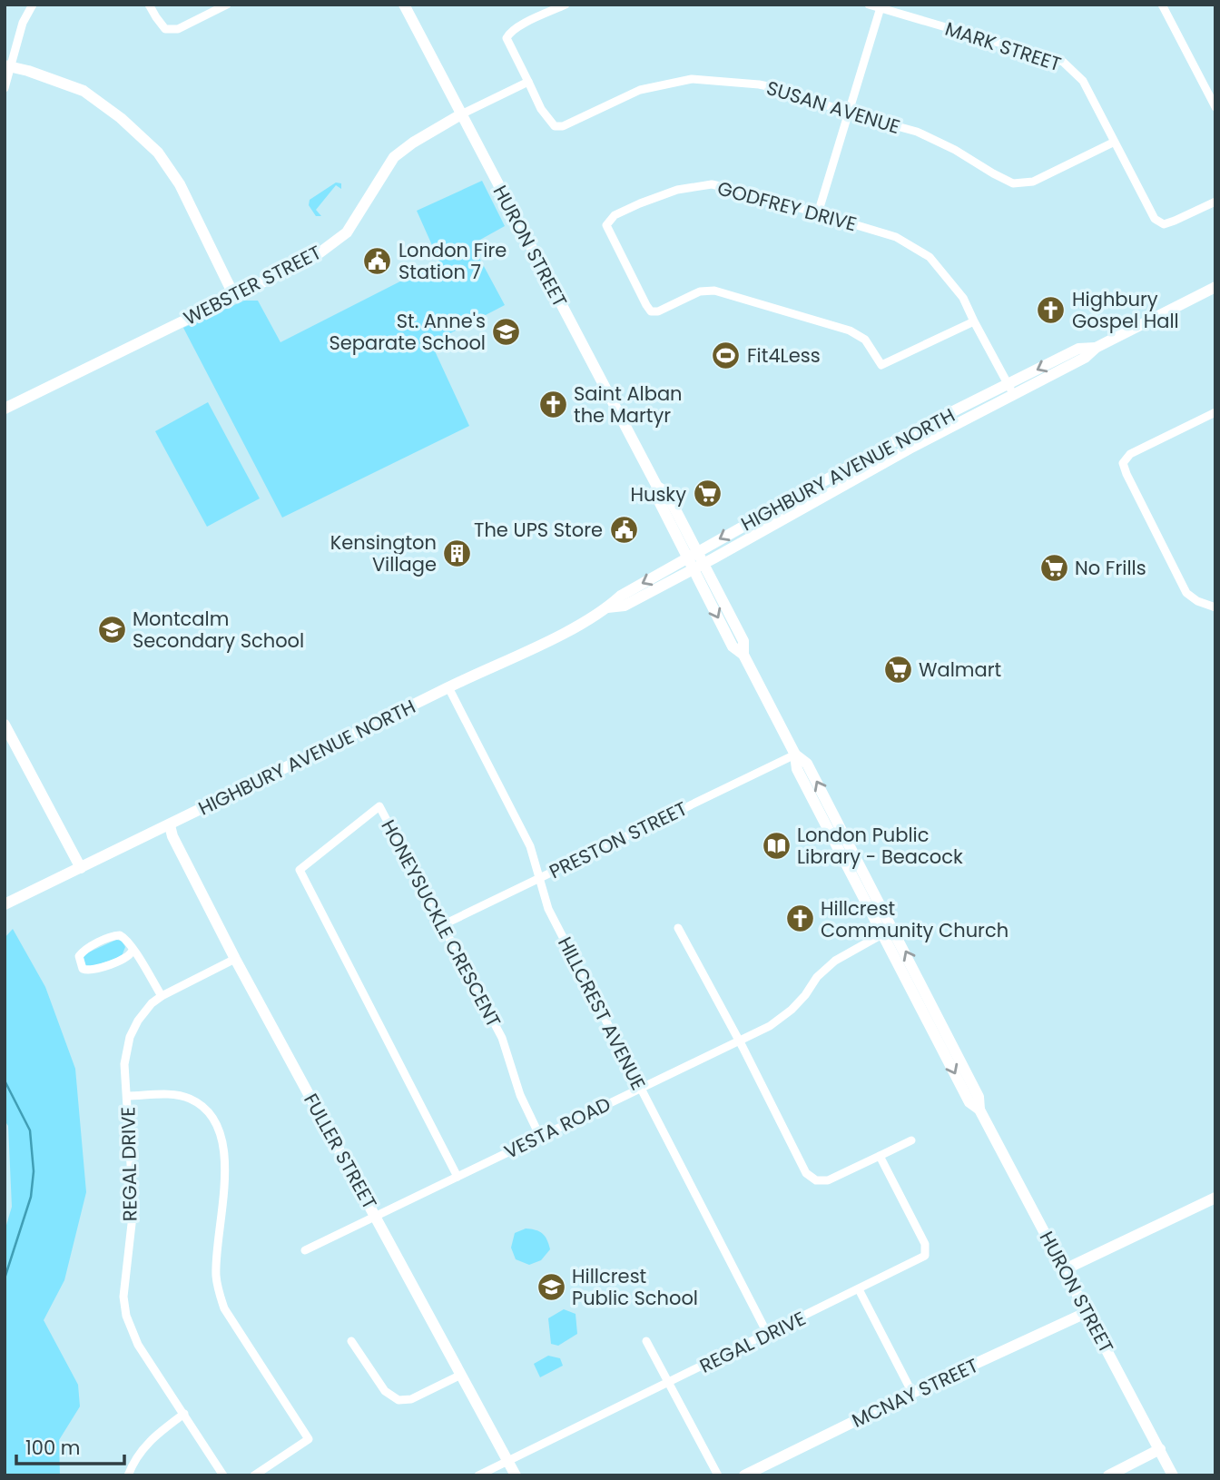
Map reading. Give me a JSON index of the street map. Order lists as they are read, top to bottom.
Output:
{
  "streets": {
    "main road": [
      "HURON STREET",
      "WEBSTER STREET",
      "HIGHBURY AVENUE NORTH",
      "FULLER STREET",
      "MCNAY STREET"
    ],
    "street": [
      "MARK STREET",
      "SUSAN AVENUE",
      "GODFREY DRIVE",
      "PRESTON STREET",
      "HONEYSUCKLE CRESCENT",
      "HILLCREST AVENUE",
      "VESTA ROAD",
      "REGAL DRIVE"
    ]
  },
  "crossings": [
    ["MARK STREET", "SUSAN AVENUE"],
    ["GODFREY DRIVE", "HIGHBURY AVENUE NORTH"],
    ["HURON STREET", "WEBSTER STREET"],
    ["HURON STREET", "HIGHBURY AVENUE NORTH"],
    ["HURON STREET", "PRESTON STREET"],
    ["HURON STREET", "VESTA ROAD"],
    ["HURON STREET", "MCNAY STREET"],
    ["HIGHBURY AVENUE NORTH", "HILLCREST AVENUE"],
    ["HIGHBURY AVENUE NORTH", "FULLER STREET"],
    ["PRESTON STREET", "HONEYSUCKLE CRESCENT"],
    ["PRESTON STREET", "HILLCREST AVENUE"],
    ["HONEYSUCKLE CRESCENT", "VESTA ROAD"],
    ["HILLCREST AVENUE", "VESTA ROAD"],
    ["HILLCREST AVENUE", "REGAL DRIVE"],
    ["VESTA ROAD", "FULLER STREET"],
    ["FULLER STREET", "REGAL DRIVE"]
  ],
  "places": {
    "public building": ["London Fire Station 7", "The UPS Store"],
    "church": ["Highbury Gospel Hall", "Saint Alban the Martyr", "Hillcrest Community Church"],
    "school or university": ["St. Anne's Separate School", "Montcalm Secondary School", "Hillcrest Public School"],
    "sports": ["Fit4Less"],
    "supermarket": ["Husky", "No Frills", "Walmart"],
    "building": ["Kensington Village"],
    "library": ["London Public Library - Beacock"]
  },
  "scale_bar": "100 m"
}
